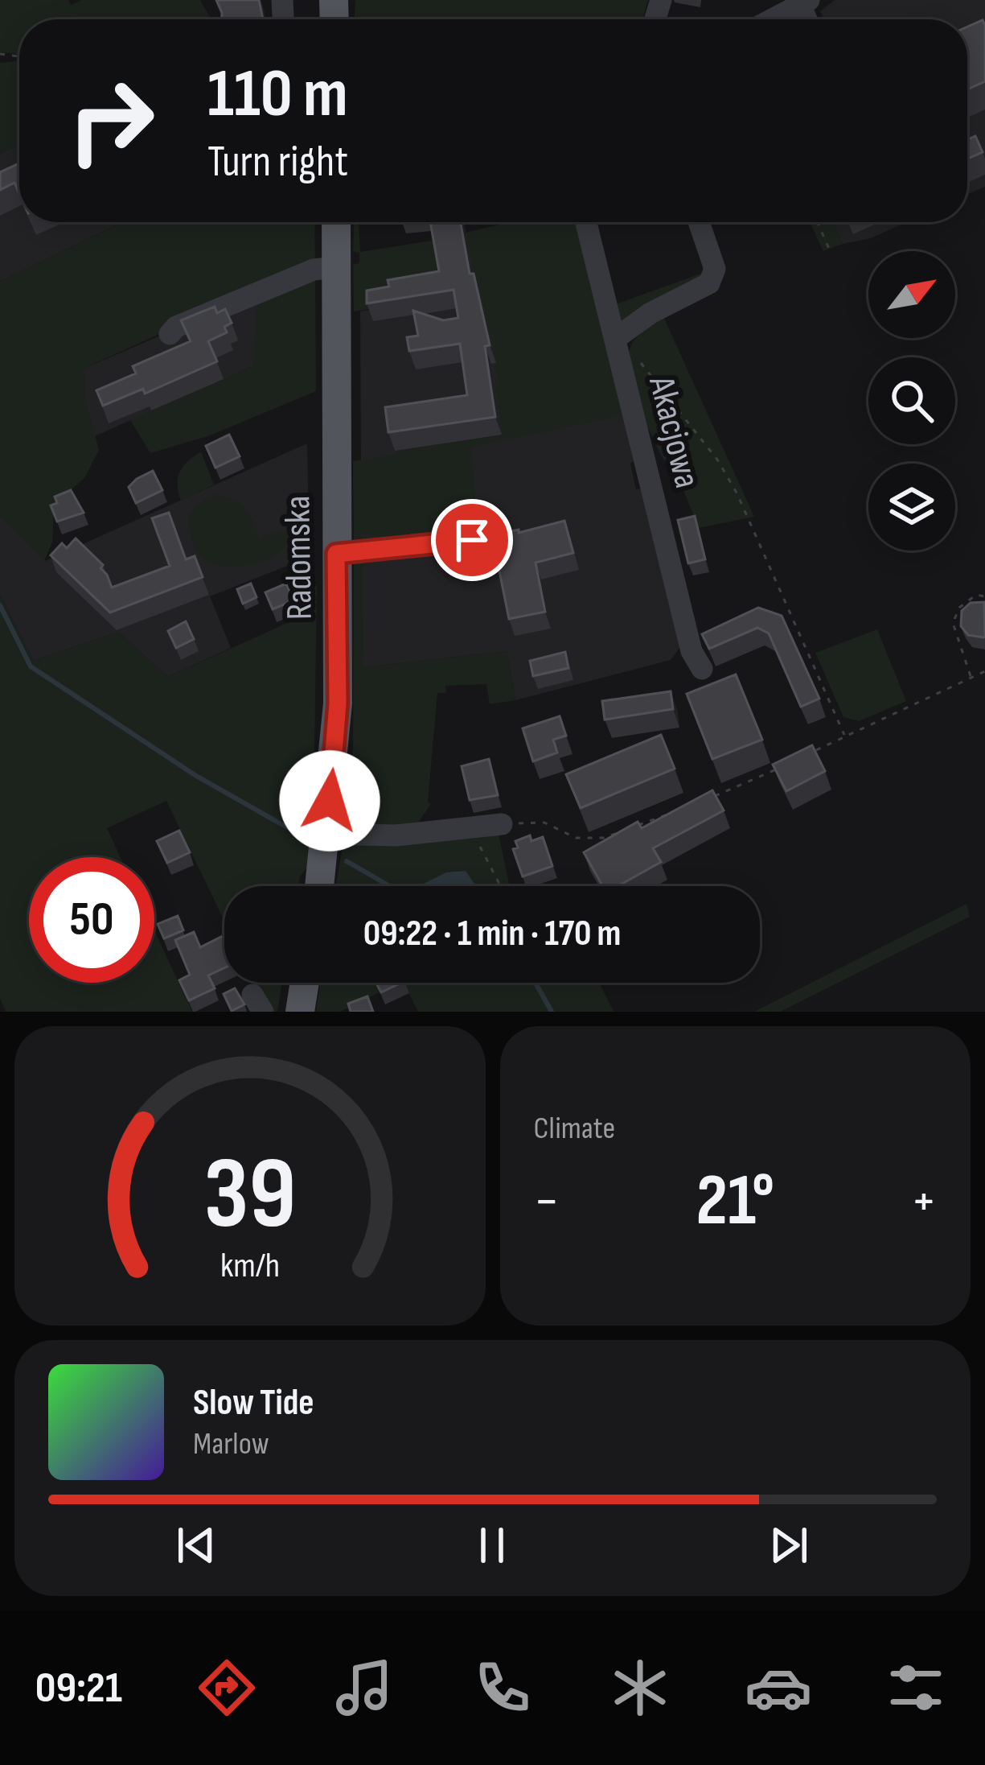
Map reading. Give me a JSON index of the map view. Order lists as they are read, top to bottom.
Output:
{
  "streets": {
    "main road": ["Radomska"],
    "street": ["Akacjowa"]
  },
  "north": "top right",
  "page": {
    "turn": ["110 m", "Turn right"],
    "limit": "50",
    "trip": "09:22 · 1 min · 170 m",
    "tile": "Climate",
    "heat": ["−", "21°", "+"],
    "song": ["Slow Tide", "Marlow"],
    "tabs": "09:21",
    "gauge": ["39", "km/h"]
  }
}
